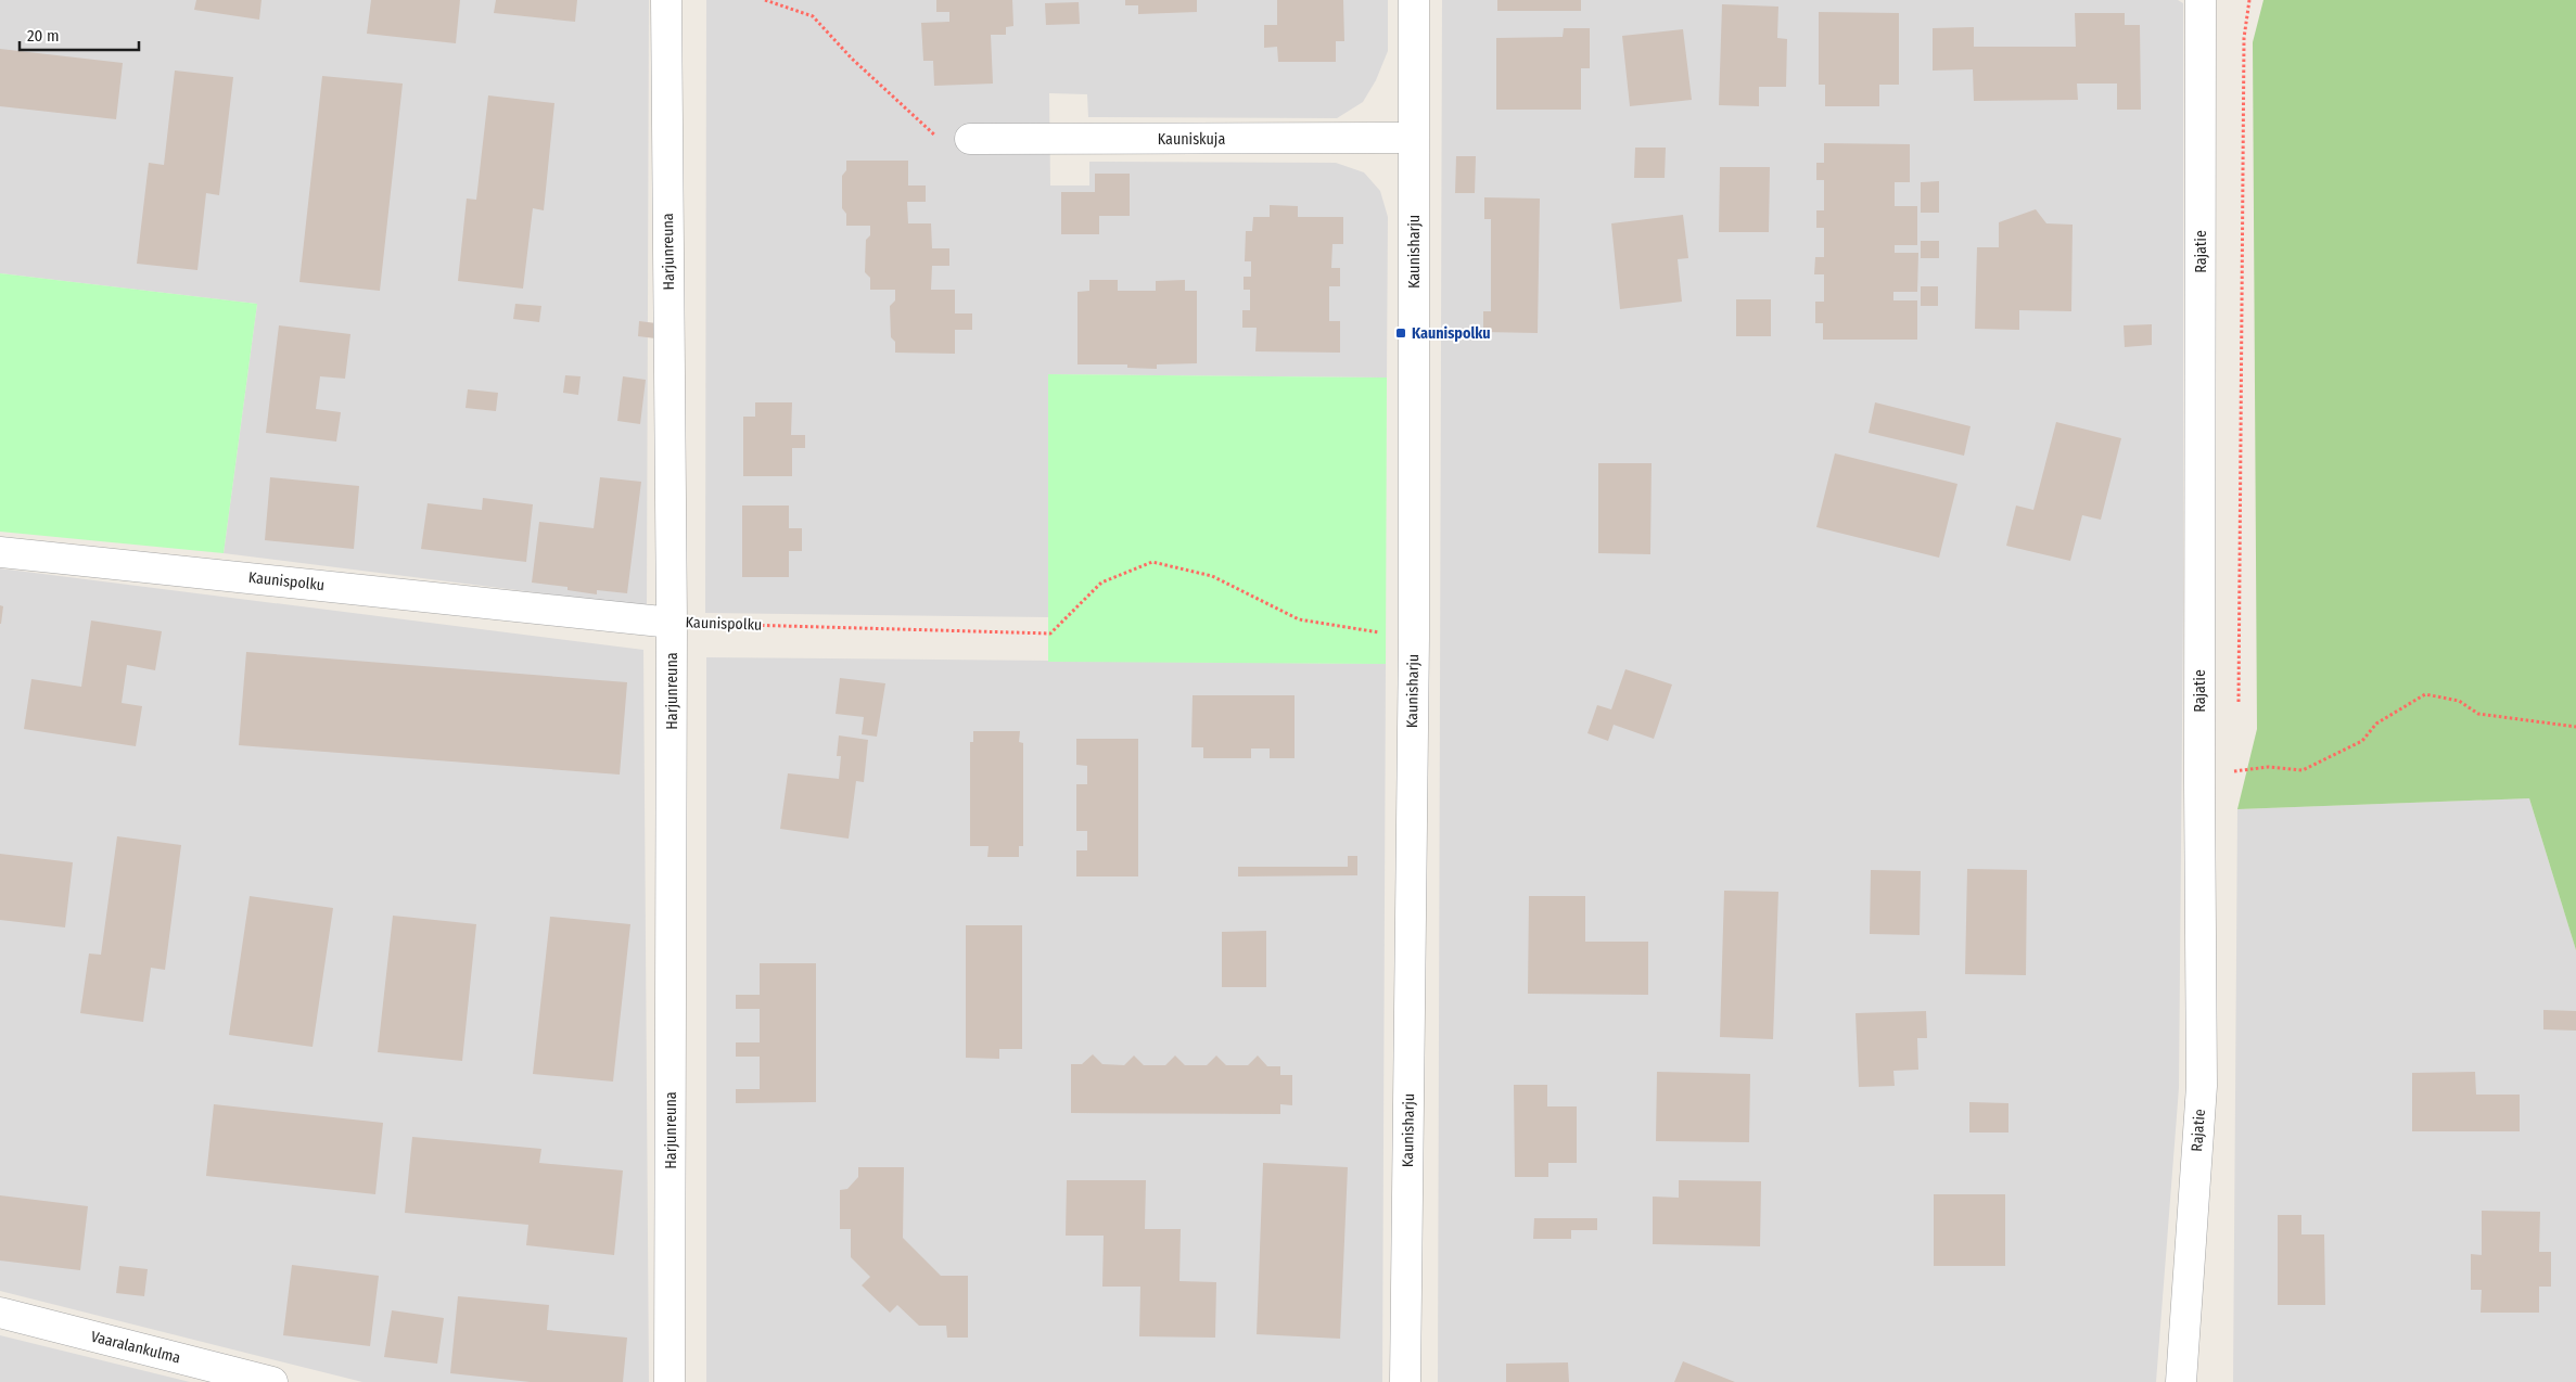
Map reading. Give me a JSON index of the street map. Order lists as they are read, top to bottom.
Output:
{
  "streets": {
    "street": [
      "Kauniskuja",
      "Harjunreuna",
      "Kaunisharju",
      "Rajatie",
      "Kaunispolku",
      "Vaaralankulma"
    ]
  },
  "crossings": [
    ["Kauniskuja", "Kaunisharju"],
    ["Harjunreuna", "Kaunispolku"],
    ["Kaunisharju", "Kaunispolku"]
  ],
  "places": {
    "transit": ["Kaunispolku"]
  },
  "scale_bar": "20 m"
}
